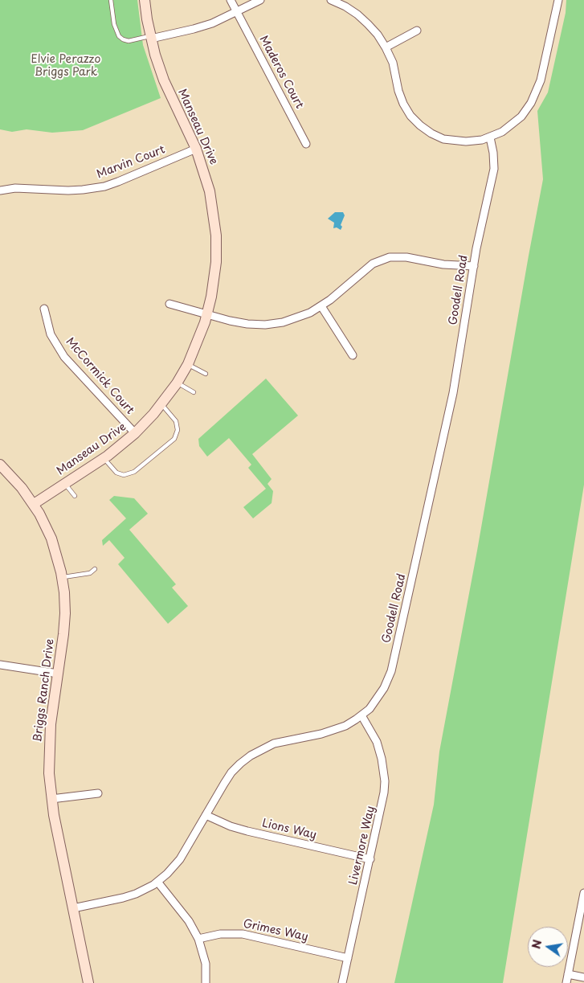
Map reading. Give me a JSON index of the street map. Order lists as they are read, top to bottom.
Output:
{
  "streets": {
    "street": [
      "Maderos Court",
      "Manseau Drive",
      "Marvin Court",
      "Goodell Road",
      "McCormick Court",
      "Briggs Ranch Drive",
      "Lions Way",
      "Livermore Way",
      "Grimes Way"
    ]
  },
  "crossings": [
    ["Manseau Drive", "Marvin Court"],
    ["Manseau Drive", "McCormick Court"],
    ["Manseau Drive", "Briggs Ranch Drive"],
    ["Goodell Road", "Briggs Ranch Drive"],
    ["Goodell Road", "Lions Way"],
    ["Goodell Road", "Livermore Way"],
    ["Lions Way", "Livermore Way"],
    ["Livermore Way", "Grimes Way"]
  ],
  "parks": ["Elvie Perazzo Briggs Park"],
  "north": "left"
}
